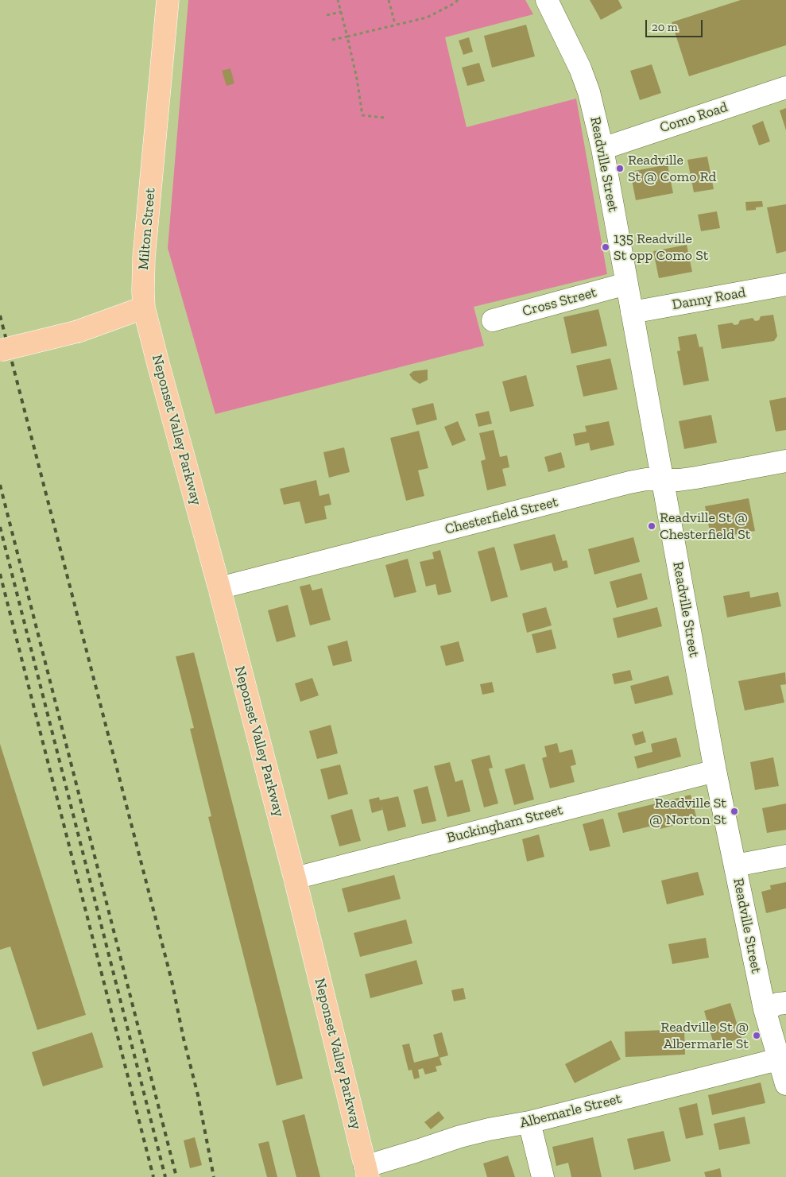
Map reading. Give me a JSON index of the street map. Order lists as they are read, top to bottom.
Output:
{
  "streets": {
    "main road": ["Milton Street", "Neponset Valley Parkway"],
    "street": [
      "Como Road",
      "Readville Street",
      "Danny Road",
      "Cross Street",
      "Chesterfield Street",
      "Buckingham Street",
      "Albemarle Street"
    ]
  },
  "crossings": [
    ["Como Road", "Readville Street"],
    ["Readville Street", "Danny Road"],
    ["Readville Street", "Cross Street"],
    ["Readville Street", "Chesterfield Street"],
    ["Readville Street", "Buckingham Street"],
    ["Readville Street", "Albemarle Street"],
    ["Milton Street", "Neponset Valley Parkway"],
    ["Neponset Valley Parkway", "Chesterfield Street"],
    ["Neponset Valley Parkway", "Buckingham Street"],
    ["Neponset Valley Parkway", "Albemarle Street"]
  ],
  "places": [
    "Readville St @ Como Rd",
    "135 Readville St opp Como St",
    "Readville St @ Chesterfield St",
    "Readville St @ Norton St",
    "Readville St @ Albermarle St"
  ],
  "scale_bar": "20 m"
}
